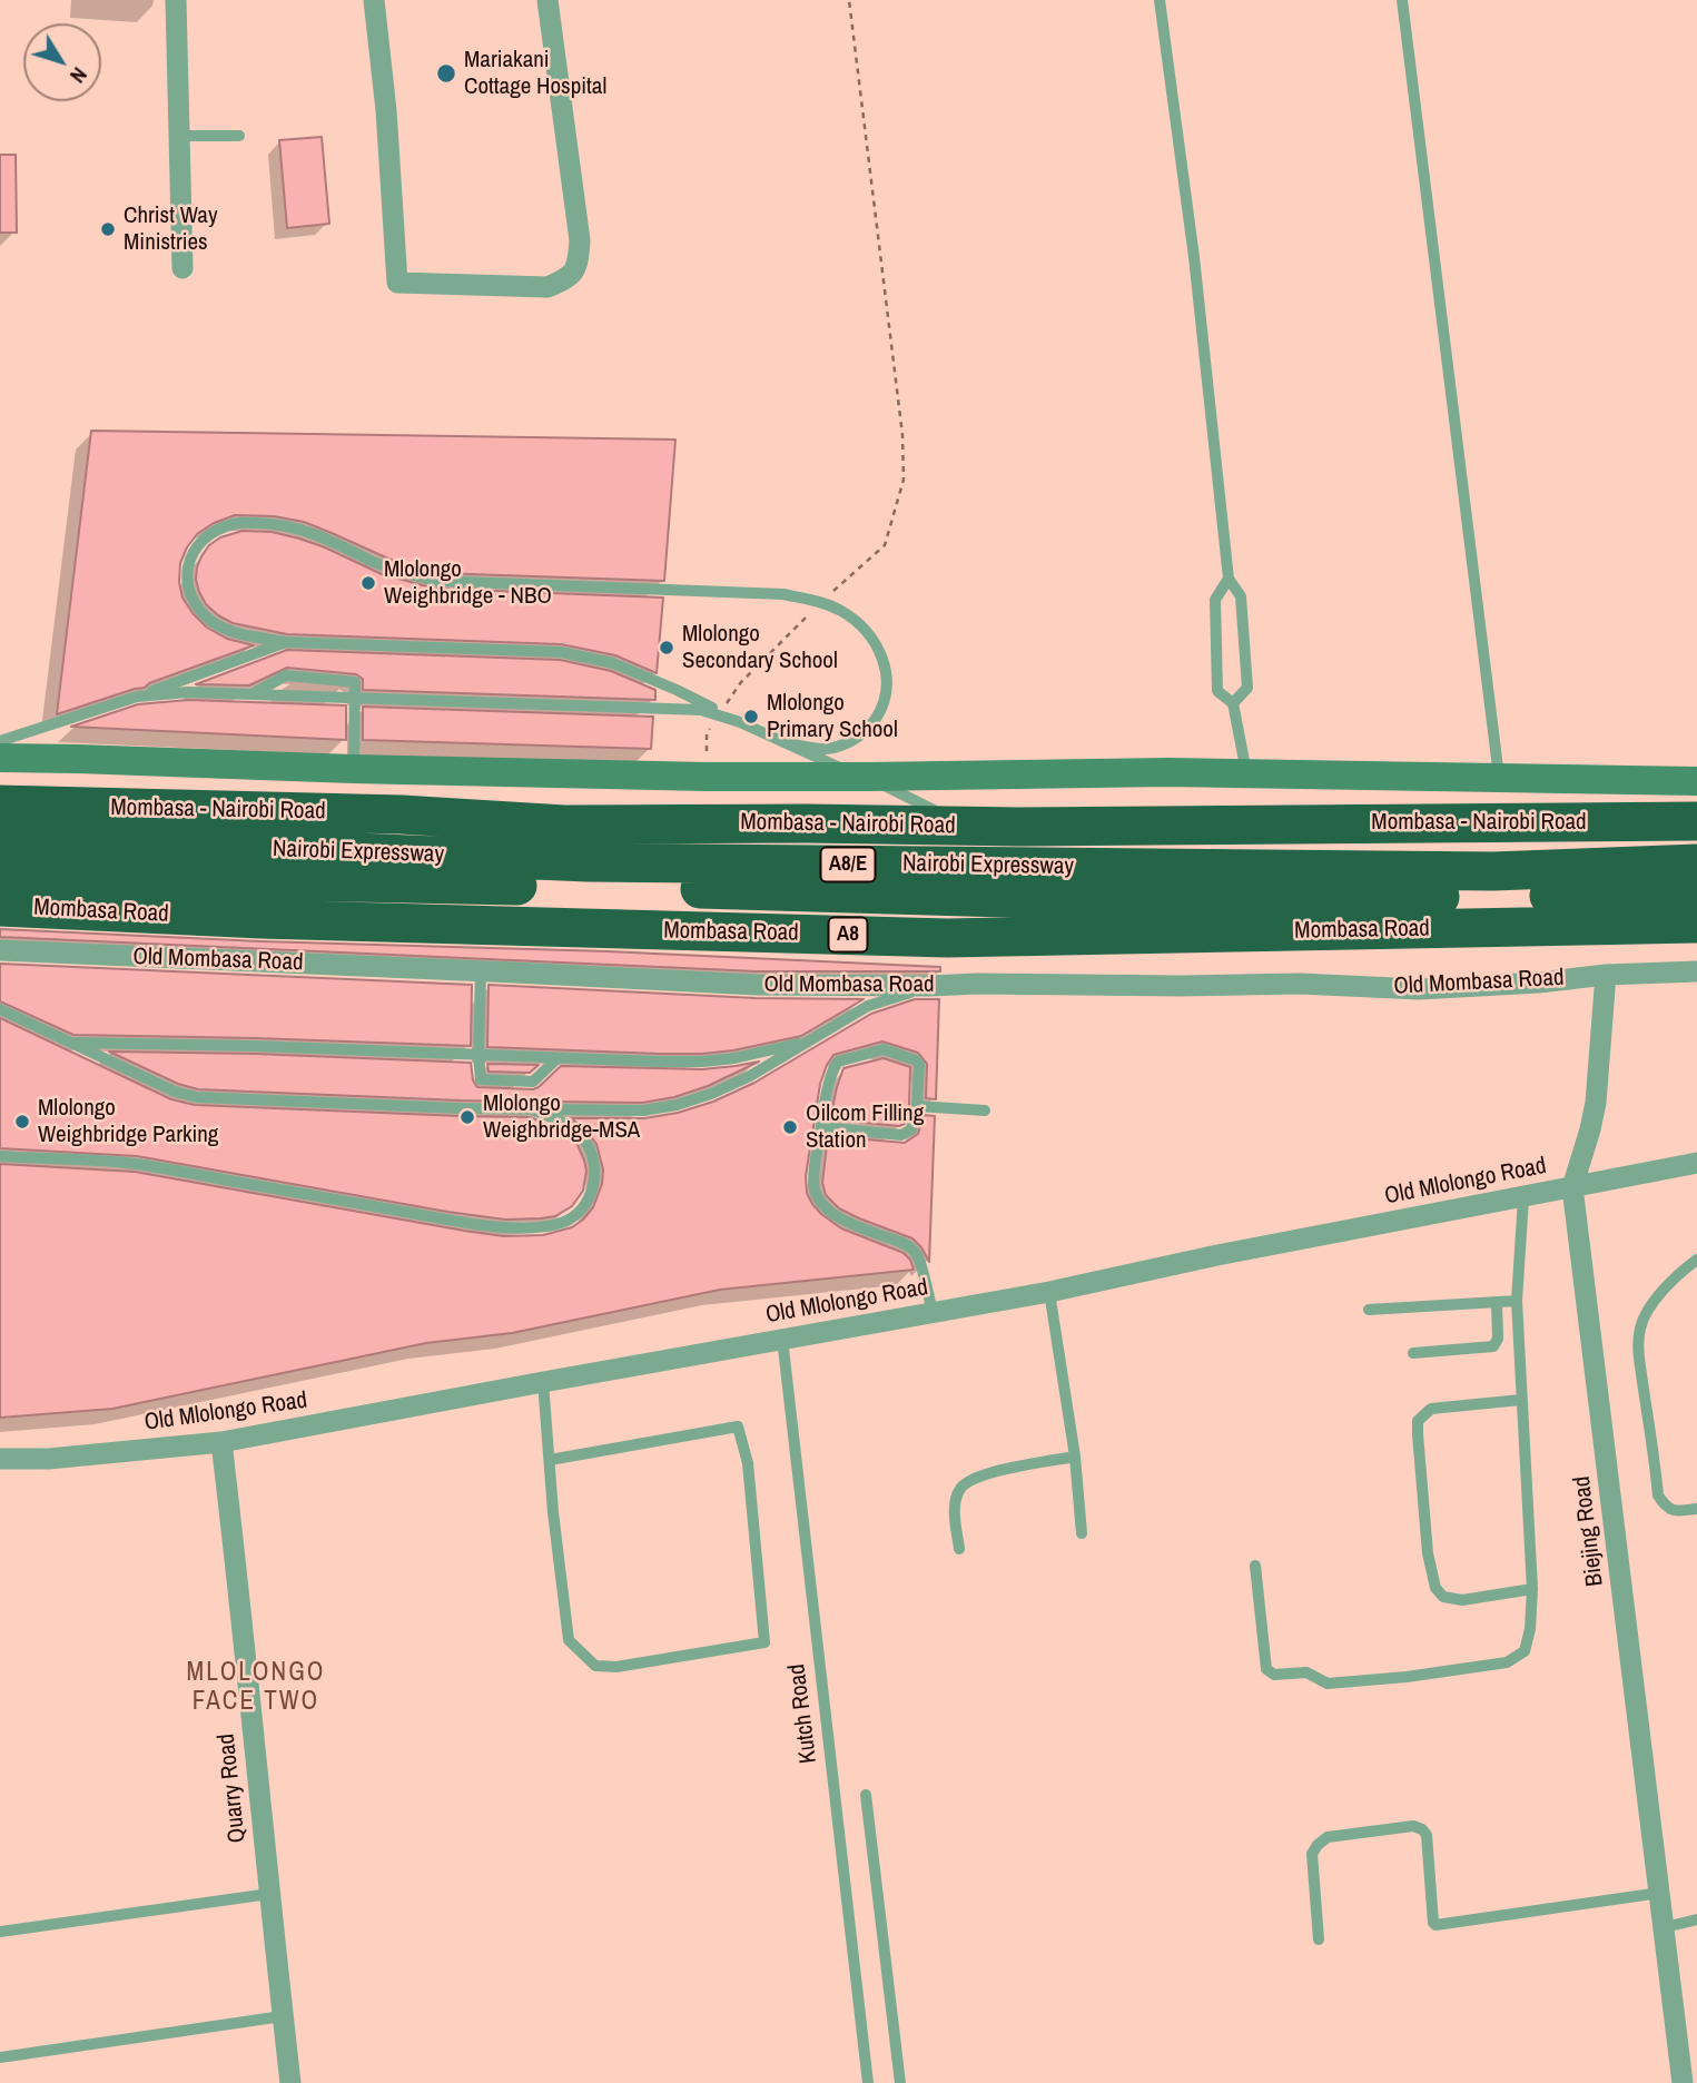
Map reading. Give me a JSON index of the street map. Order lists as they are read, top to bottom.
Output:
{
  "streets": {
    "highway": [
      "Mombasa - Nairobi Road",
      "Nairobi Expressway",
      "A8/E",
      "Mombasa Road",
      "A8"
    ],
    "street": [
      "Old Mombasa Road",
      "Old Mlolongo Road",
      "Biejing Road",
      "Quarry Road"
    ],
    "lane": ["Kutch Road"]
  },
  "crossings": [
    ["Old Mombasa Road", "Biejing Road"],
    ["Old Mlolongo Road", "Biejing Road"],
    ["Old Mlolongo Road", "Kutch Road"],
    ["Old Mlolongo Road", "Quarry Road"]
  ],
  "districts": ["MLOLONGO FACE TWO"],
  "places": [
    "Mariakani Cottage Hospital",
    "Christ Way Ministries",
    "Mlolongo Weighbridge - NBO",
    "Mlolongo Secondary School",
    "Mlolongo Primary School",
    "Mlolongo Weighbridge-MSA",
    "Mlolongo Weighbridge Parking",
    "Oilcom Filling Station"
  ],
  "north": "bottom right"
}
